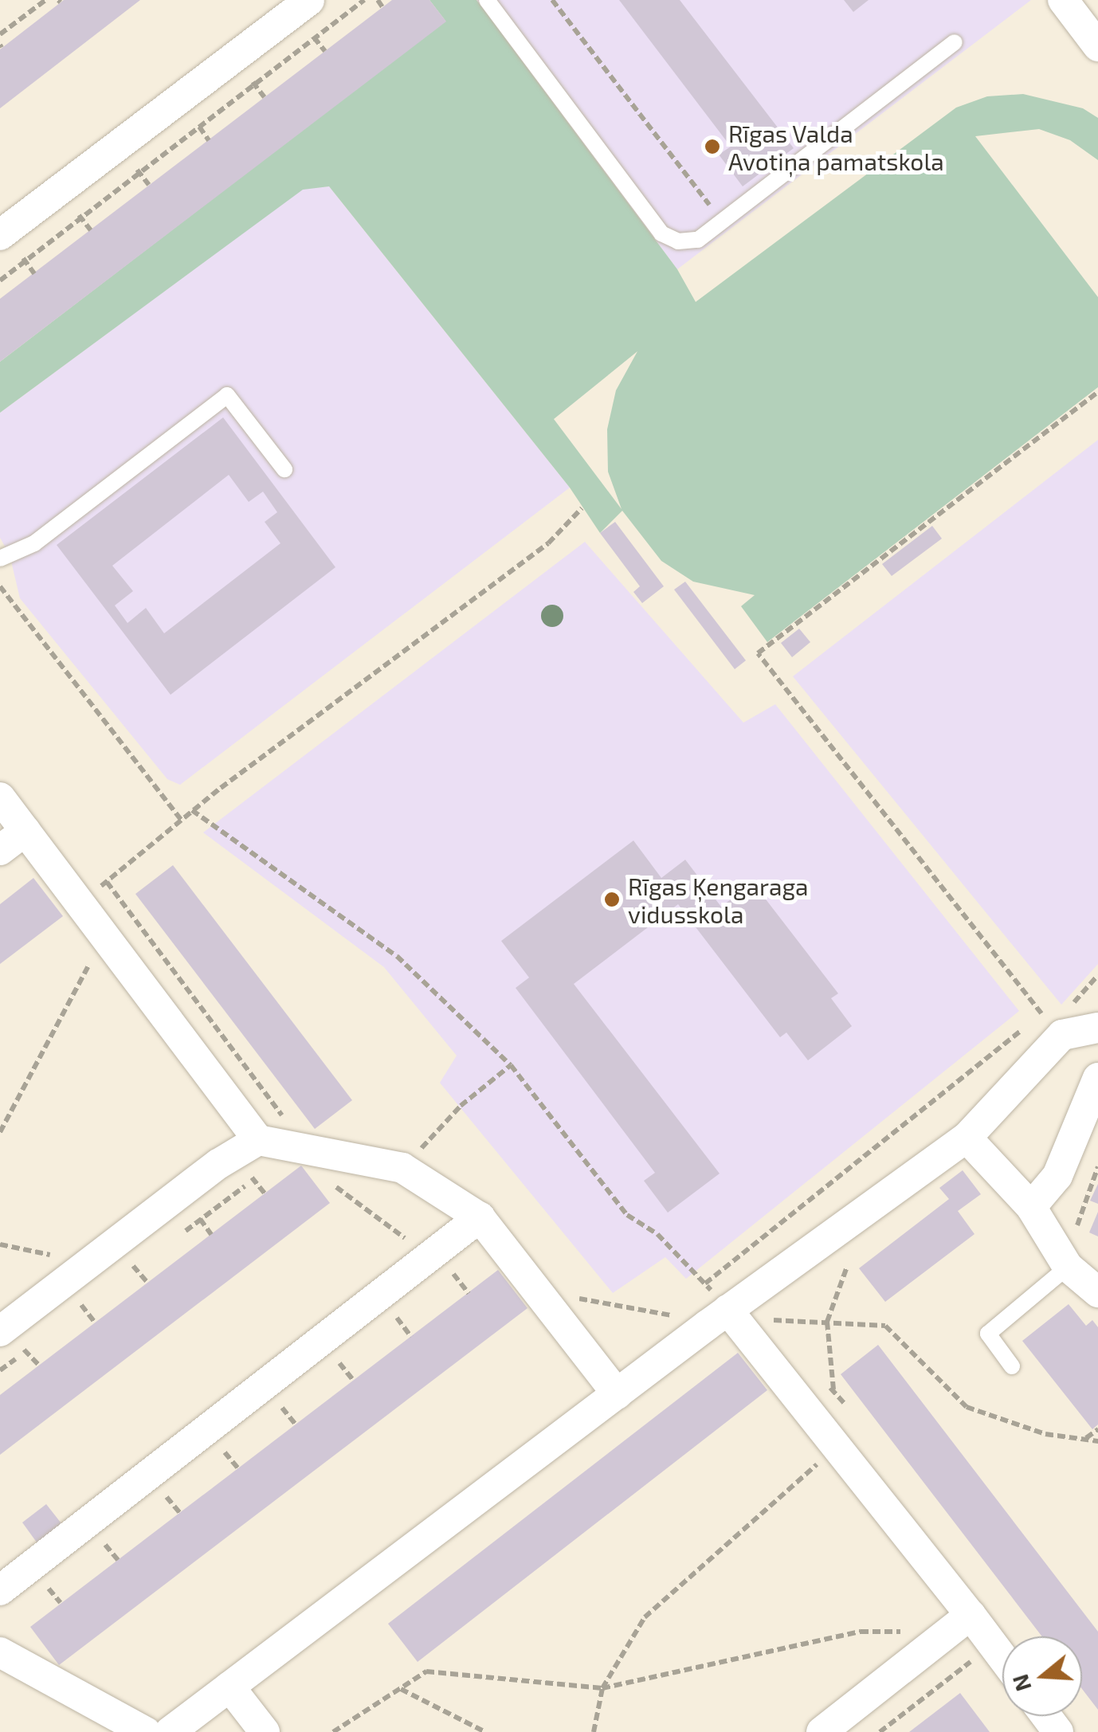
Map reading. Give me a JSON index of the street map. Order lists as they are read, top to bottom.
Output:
{
  "places": ["Rīgas Valda Avotiņa pamatskola", "Rīgas Ķengaraga vidusskola"],
  "north": "left"
}
